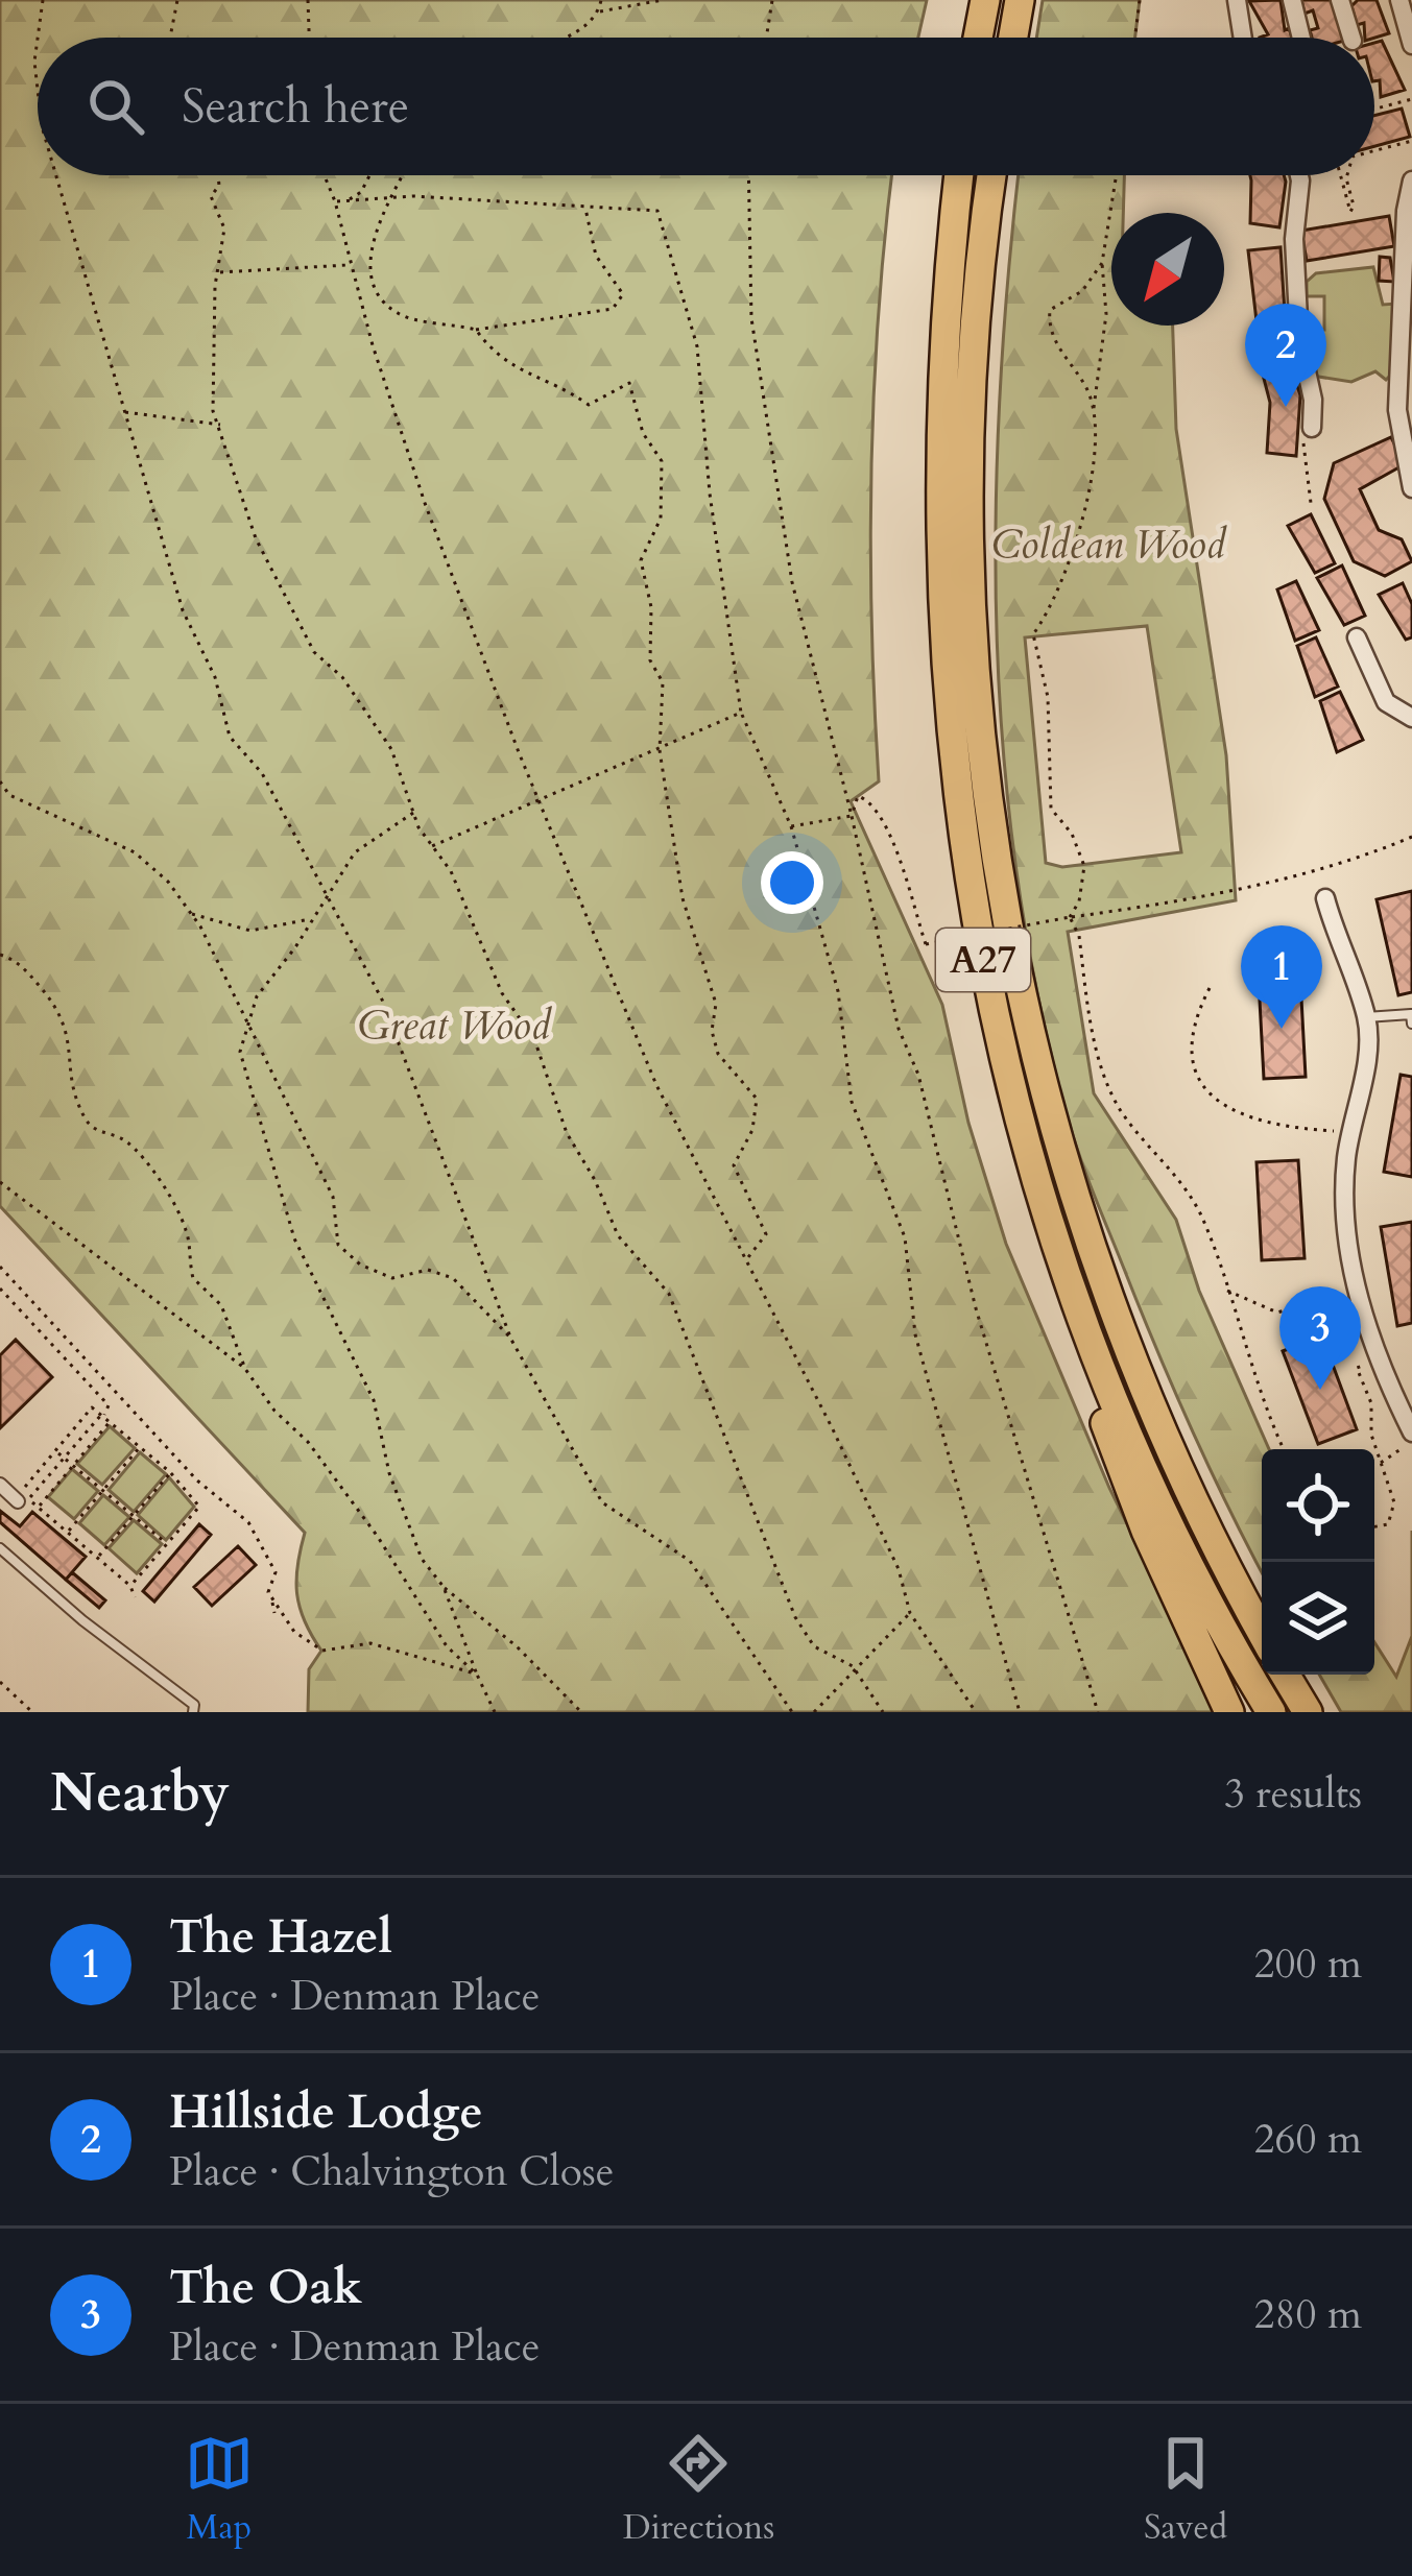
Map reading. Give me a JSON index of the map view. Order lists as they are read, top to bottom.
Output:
{
  "streets": {
    "highway": ["A27"]
  },
  "parks": ["Coldean Wood", "Great Wood"],
  "north": "bottom left",
  "page": {
    "search": "Search here",
    "pins": ["2", "1", "3"],
    "heading": ["Nearby", "3 results"],
    "list": [
      {
        "mark": "1",
        "name": "The Hazel",
        "note": "Place · Denman Place",
        "value": "200 m"
      },
      {
        "mark": "2",
        "name": "Hillside Lodge",
        "note": "Place · Chalvington Close",
        "value": "260 m"
      },
      {
        "mark": "3",
        "name": "The Oak",
        "note": "Place · Denman Place",
        "value": "280 m"
      }
    ],
    "nav": ["Map", "Directions", "Saved"]
  }
}
